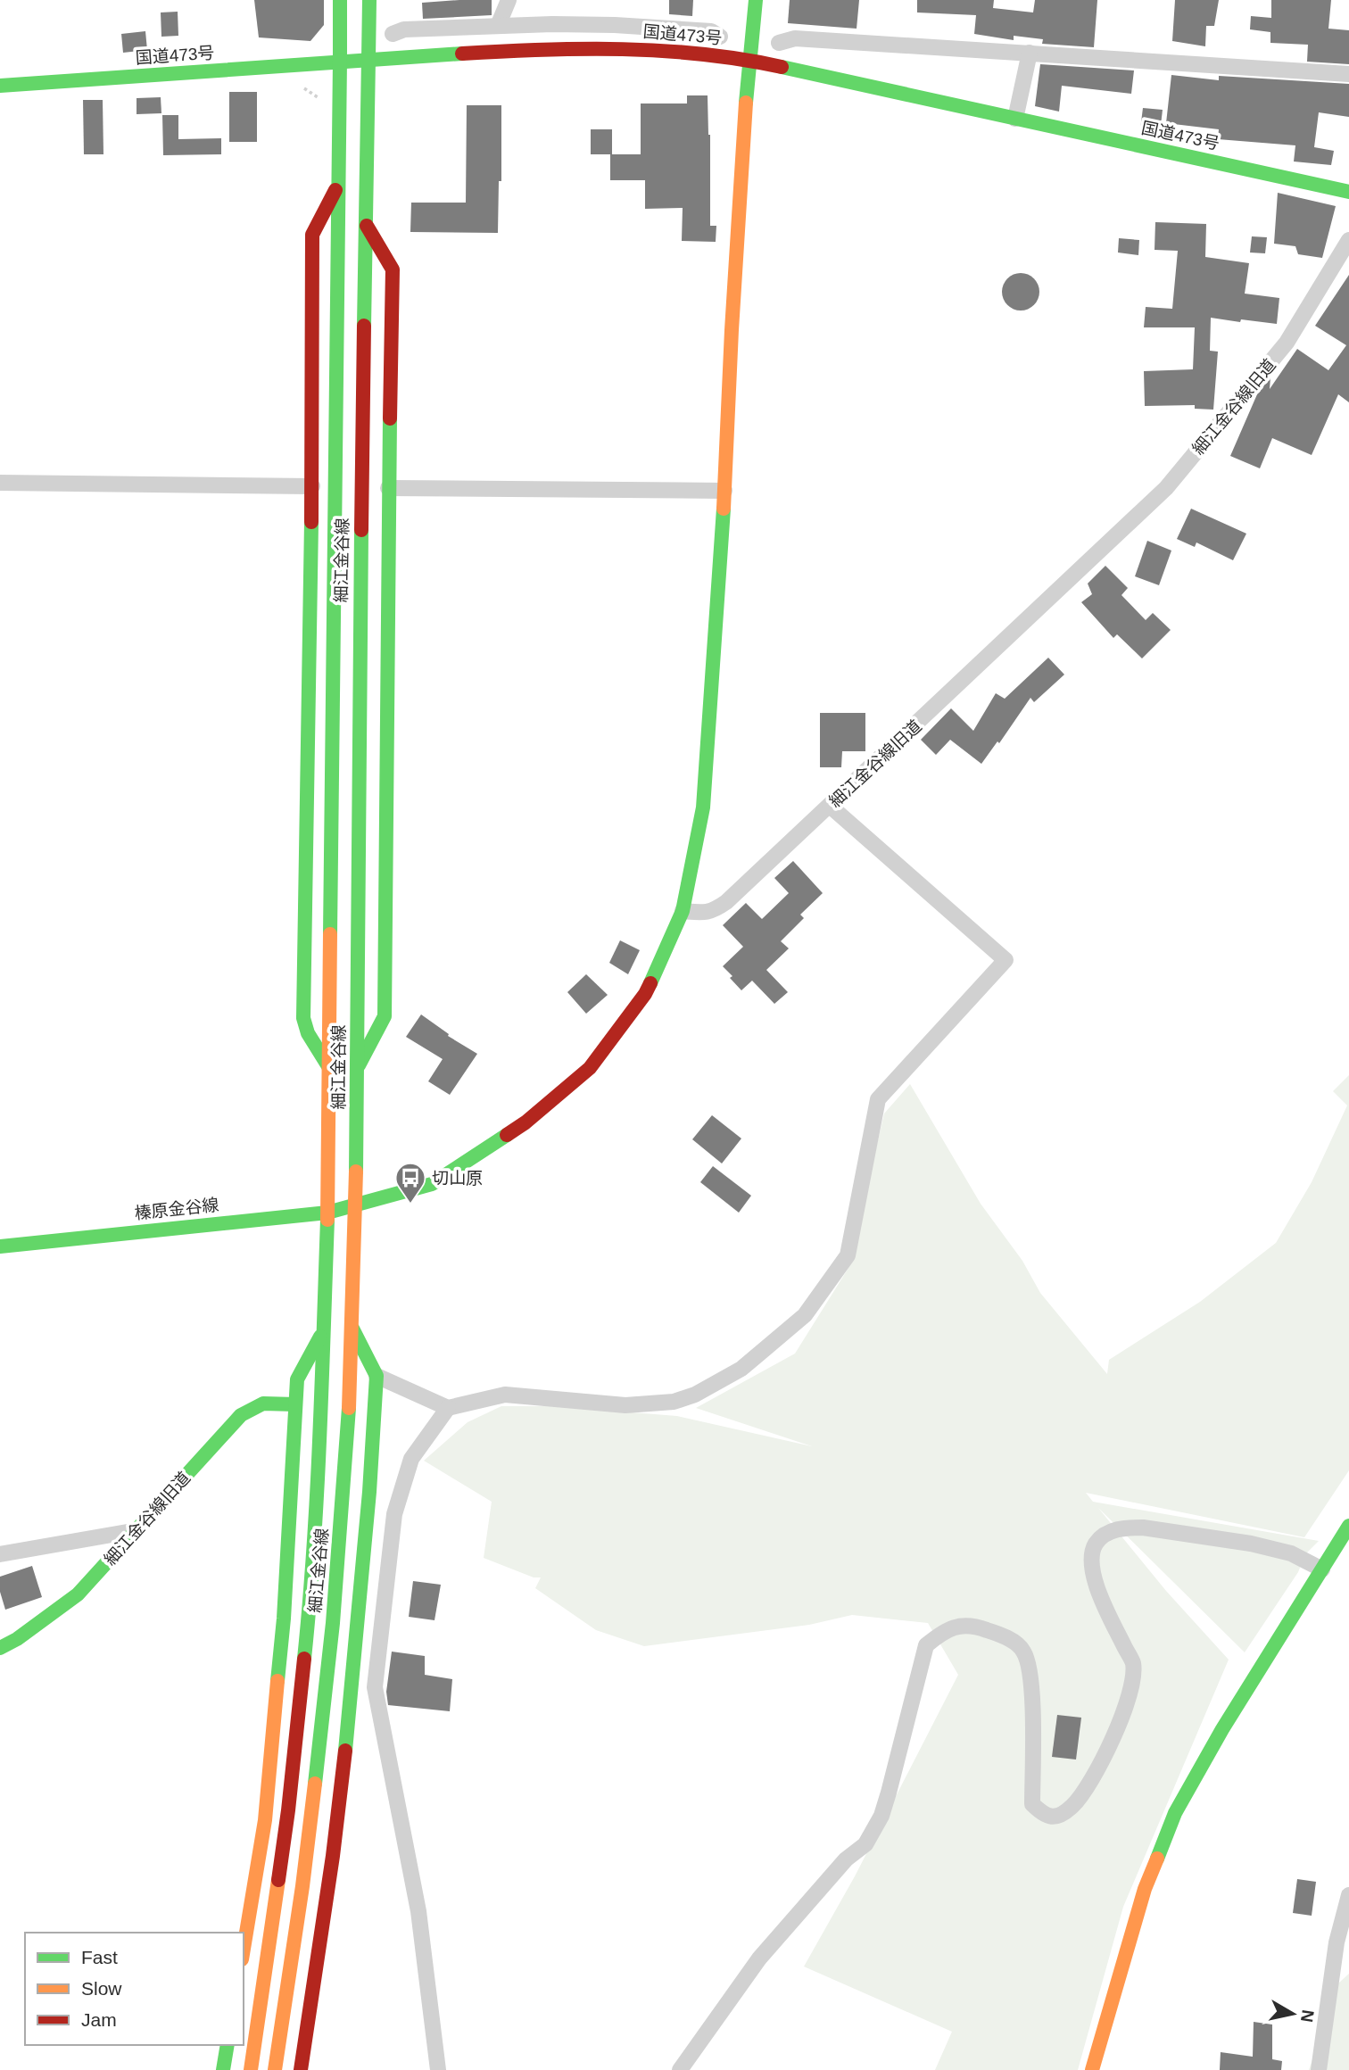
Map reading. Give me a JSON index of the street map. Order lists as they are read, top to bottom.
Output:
{
  "streets": {
    "main road": [
      "国道473号",
      "細江金谷線旧道",
      "細江金谷線",
      "榛原金谷線"
    ]
  },
  "crossings": [
    ["国道473号", "細江金谷線"],
    ["細江金谷線", "榛原金谷線"]
  ],
  "places": {
    "bus stop": ["切山原"]
  },
  "legend": ["Fast", "Slow", "Jam"],
  "north": "right"
}
